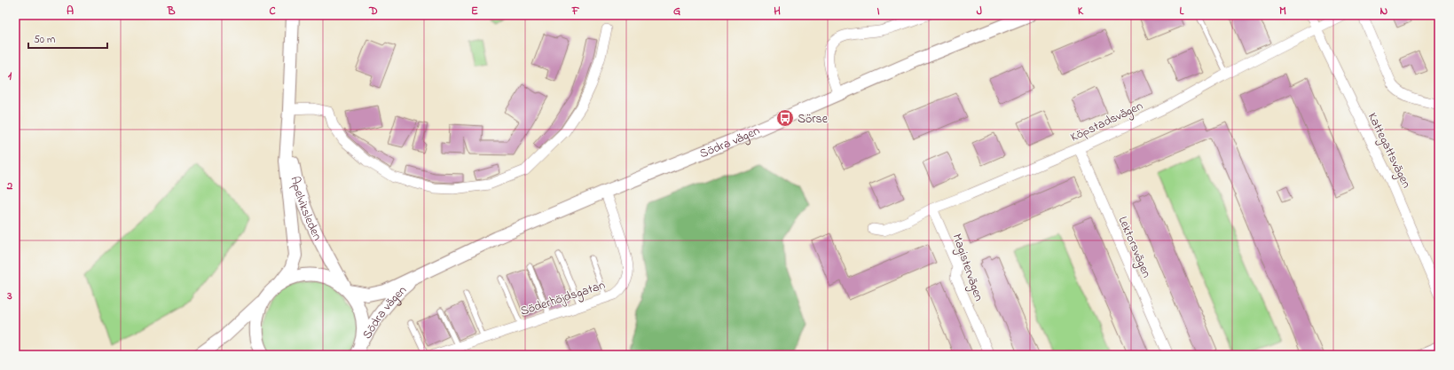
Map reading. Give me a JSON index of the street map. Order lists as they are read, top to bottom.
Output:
{
  "streets": {
    "street": [
      "Köpstadsvägen",
      "Södra vägen",
      "Kattegattsvägen",
      "Apelviksleden",
      "Lektorsvägen",
      "Magistervägen",
      "Söderhöjdsgatan"
    ]
  },
  "crossings": [
    ["Köpstadsvägen", "Kattegattsvägen"],
    ["Köpstadsvägen", "Lektorsvägen"],
    ["Köpstadsvägen", "Magistervägen"],
    ["Södra vägen", "Apelviksleden"],
    ["Södra vägen", "Söderhöjdsgatan"]
  ],
  "places": {
    "bus stop": ["Sörse"]
  },
  "scale_bar": "50 m",
  "grid": {
    "columns": [
      "A",
      "B",
      "C",
      "D",
      "E",
      "F",
      "G",
      "H",
      "I",
      "J",
      "K",
      "L",
      "M",
      "N"
    ],
    "rows": ["1", "2", "3"]
  }
}
